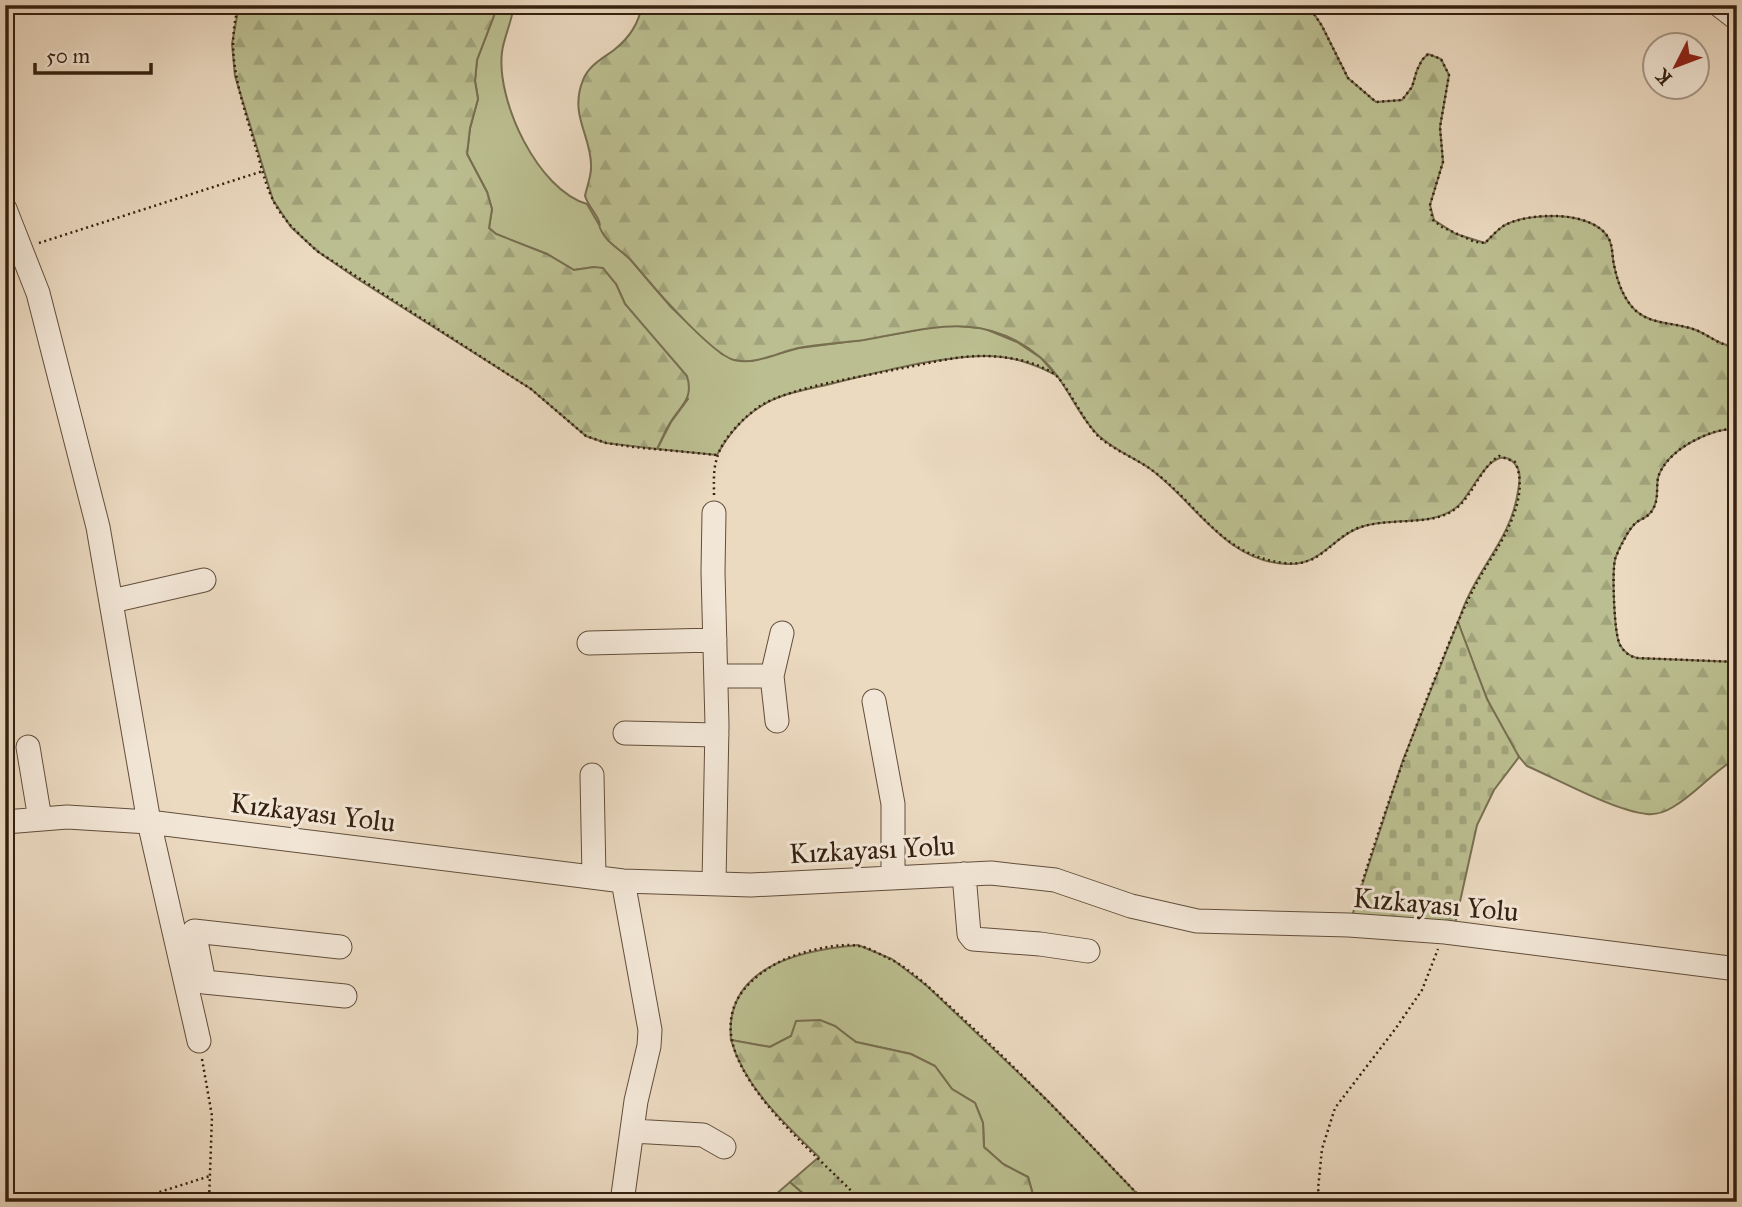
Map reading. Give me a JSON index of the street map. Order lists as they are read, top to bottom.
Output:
{
  "streets": {
    "street": ["Kızkayası Yolu"]
  },
  "scale_bar": "50 m",
  "north": "bottom left"
}
